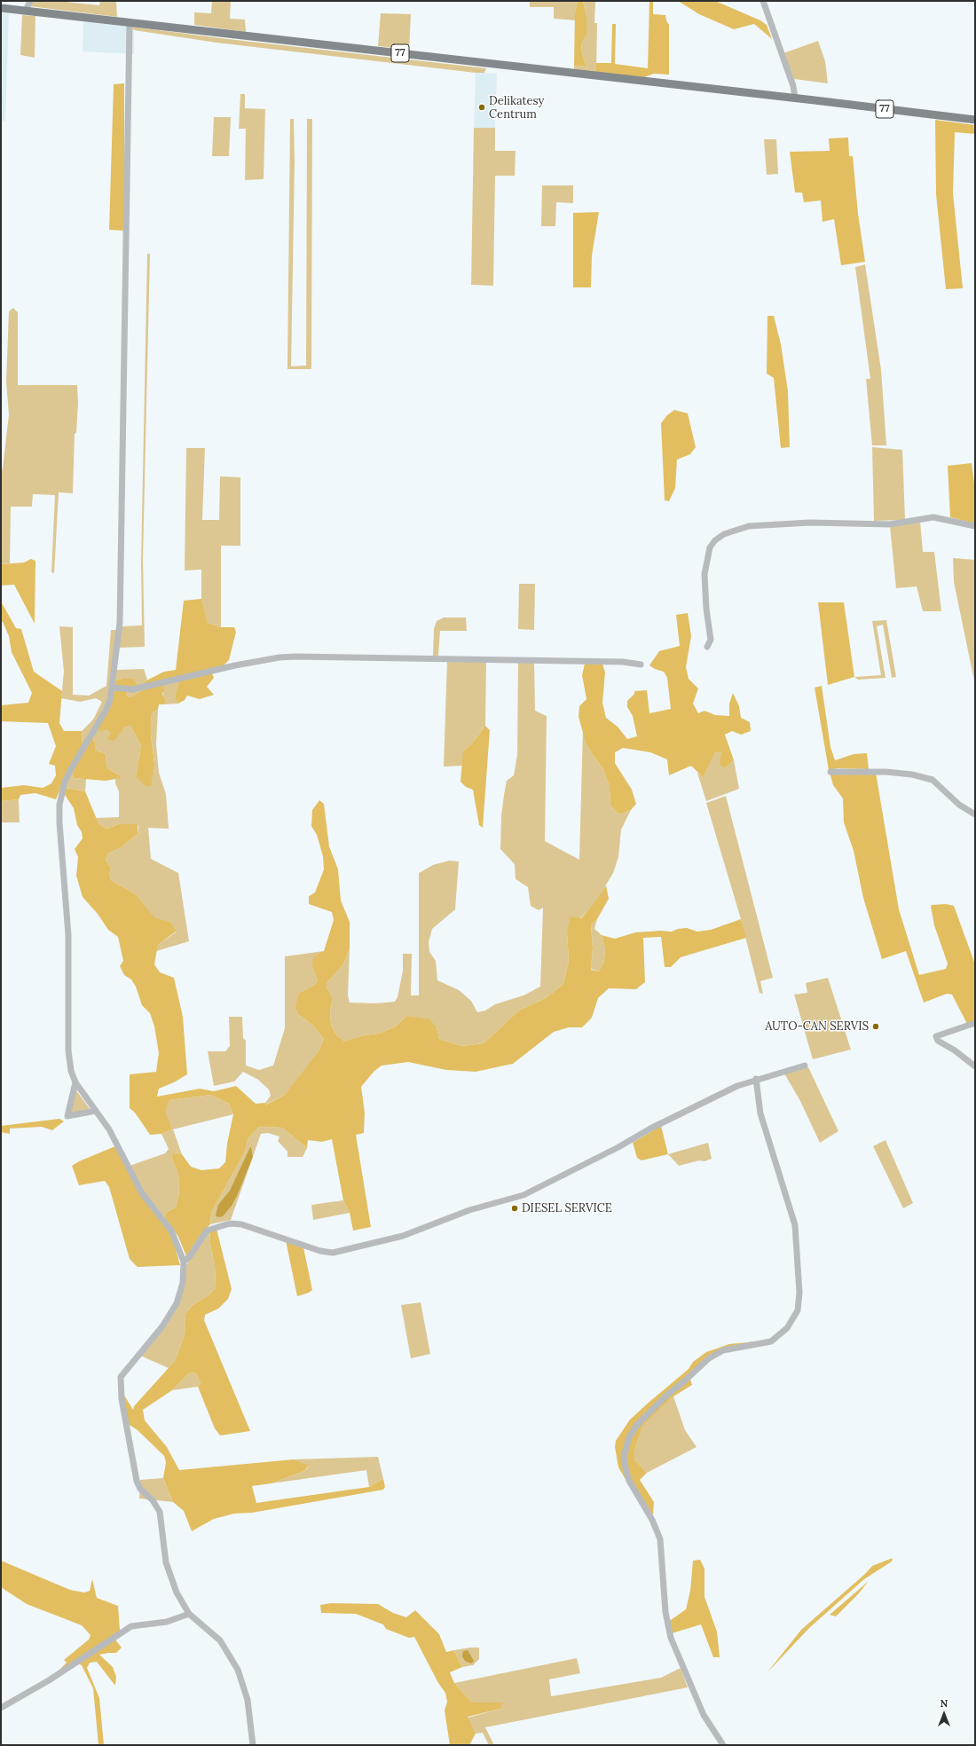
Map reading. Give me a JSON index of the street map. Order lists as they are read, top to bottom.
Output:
{
  "streets": {
    "main road": ["77"]
  },
  "places": ["Delikatesy Centrum", "AUTO-CAN SERVIS", "DIESEL SERVICE"],
  "north": "top"
}
